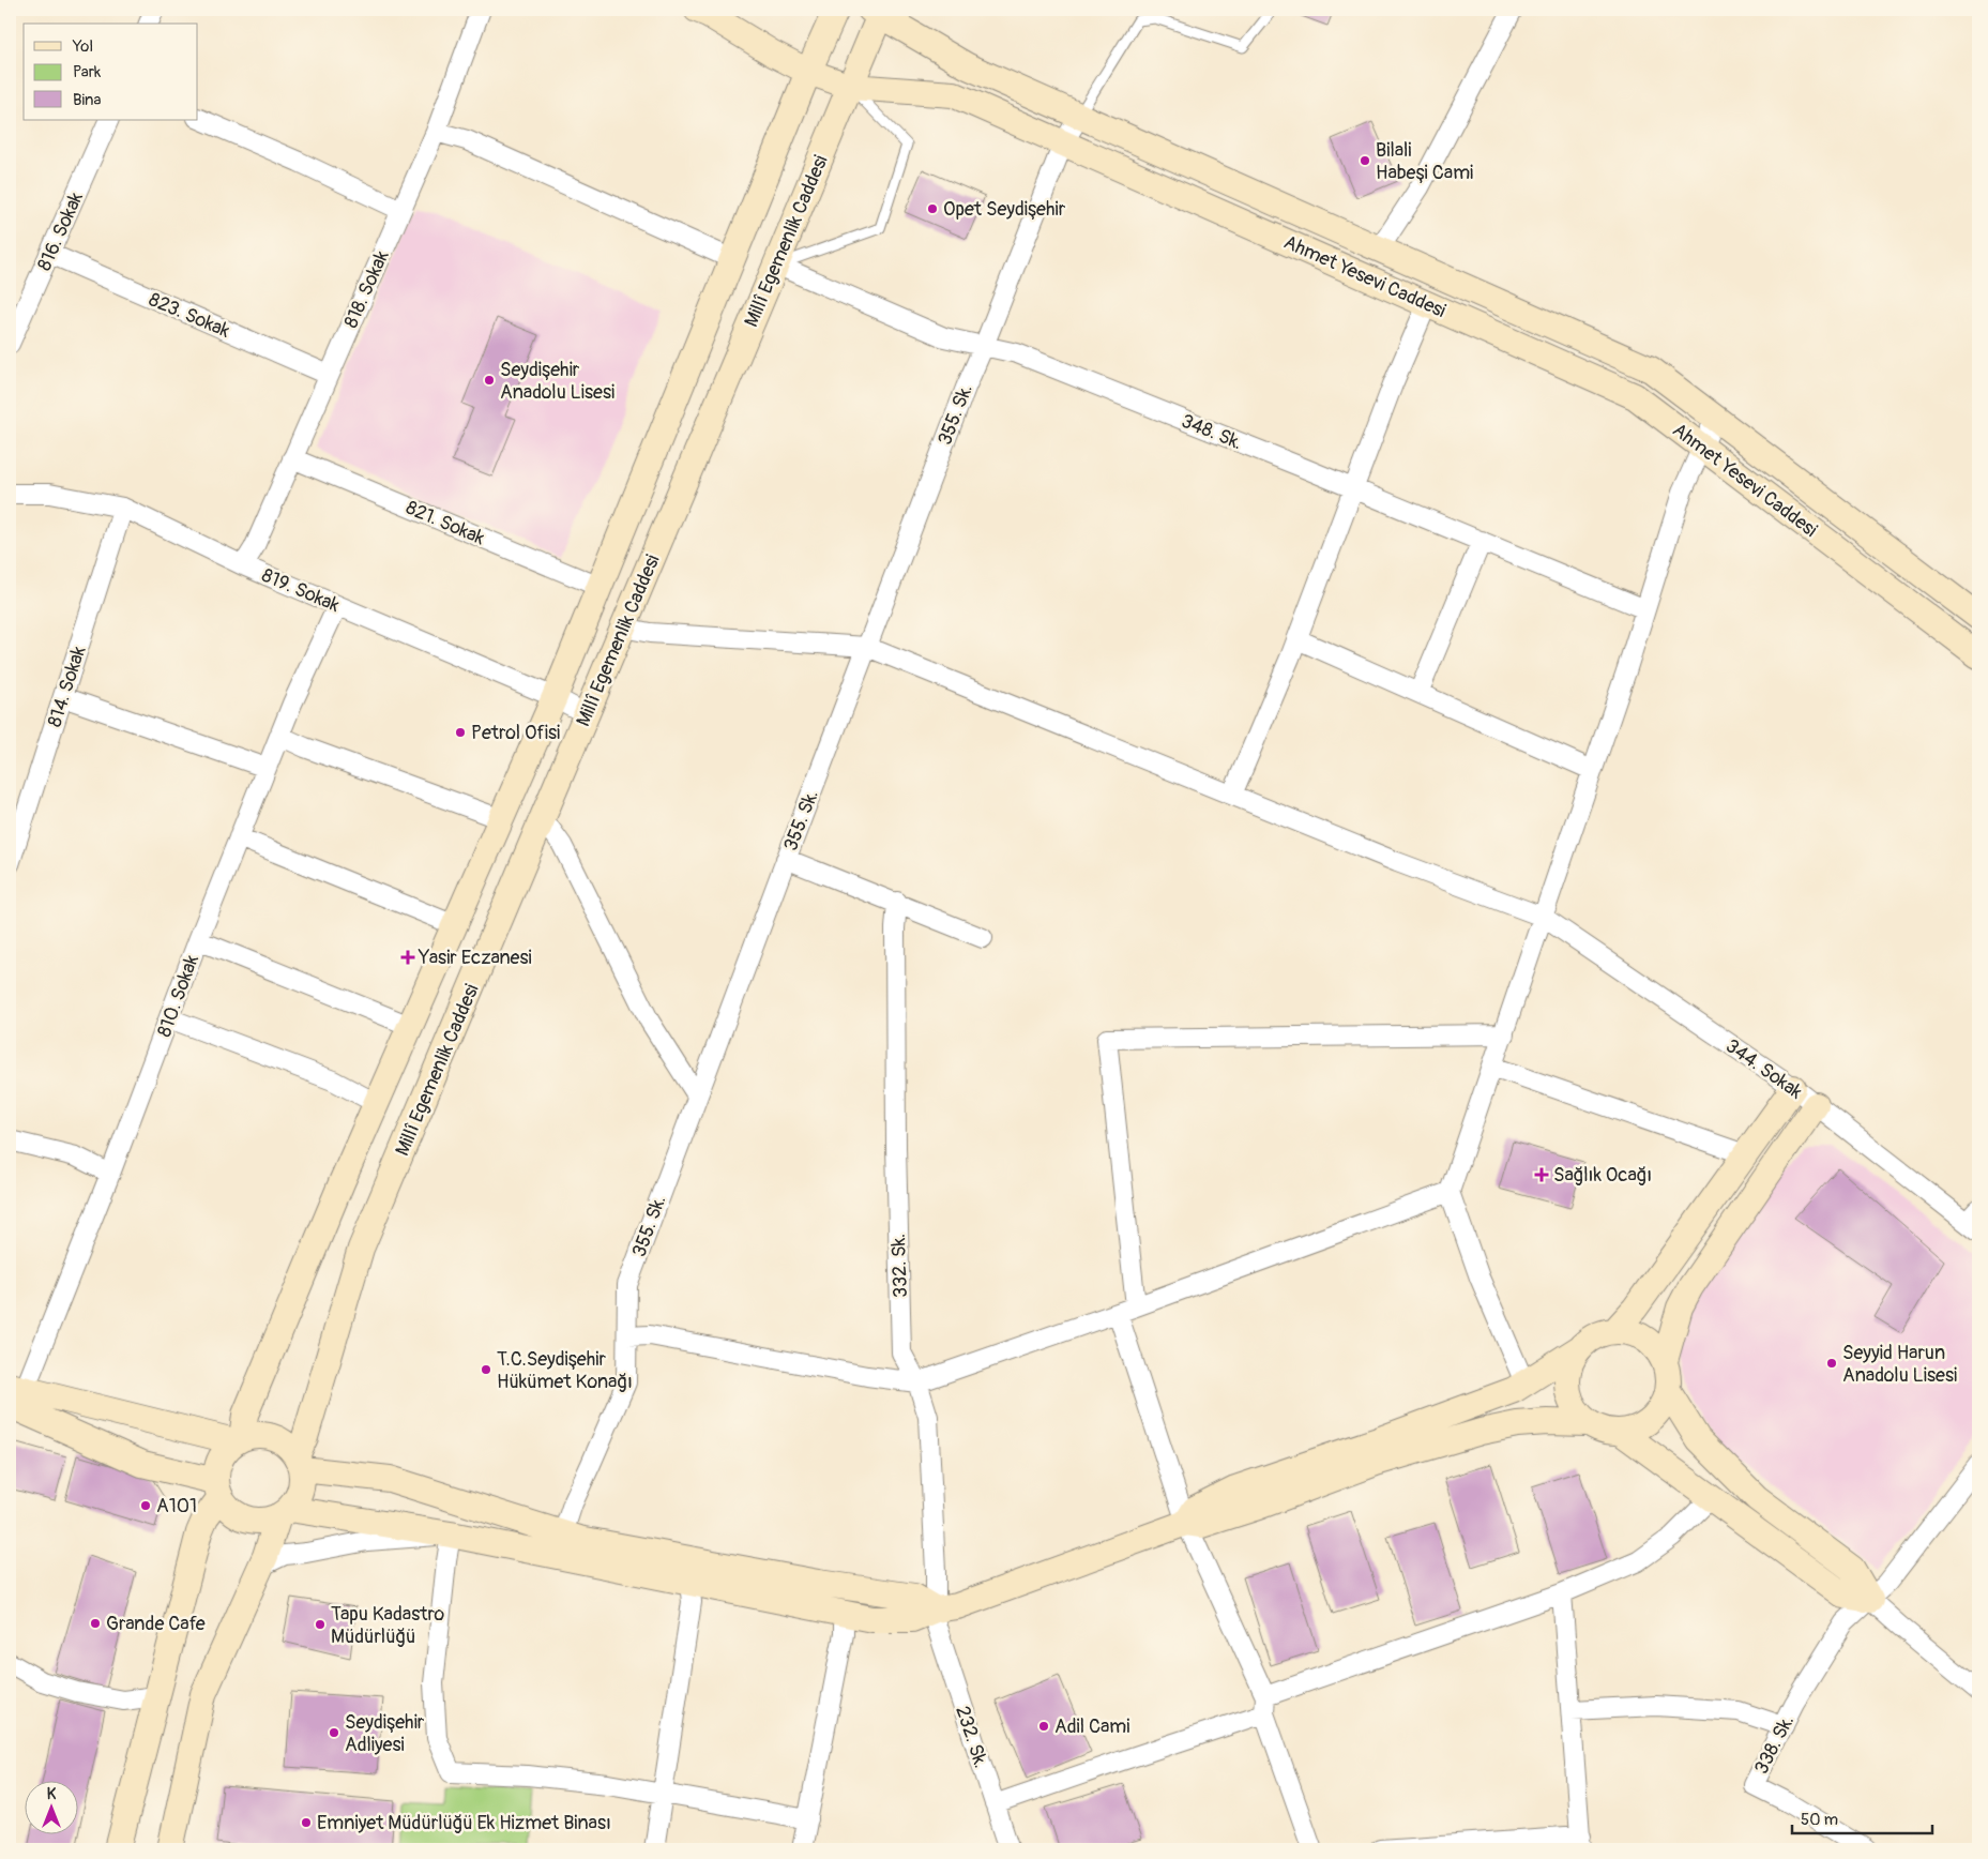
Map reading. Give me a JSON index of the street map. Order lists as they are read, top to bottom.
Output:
{
  "streets": {
    "street": [
      "816. Sokak",
      "Millî Egemenlik Caddesi",
      "Ahmet Yesevi Caddesi",
      "818. Sokak",
      "823. Sokak",
      "355. Sk.",
      "348. Sk.",
      "821. Sokak",
      "819. Sokak",
      "814. Sokak",
      "810. Sokak",
      "344. Sokak",
      "332. Sk.",
      "232. Sk.",
      "338. Sk."
    ]
  },
  "crossings": [
    ["816. Sokak", "823. Sokak"],
    ["Millî Egemenlik Caddesi", "Ahmet Yesevi Caddesi"],
    ["Millî Egemenlik Caddesi", "348. Sk."],
    ["Millî Egemenlik Caddesi", "821. Sokak"],
    ["Millî Egemenlik Caddesi", "819. Sokak"],
    ["Millî Egemenlik Caddesi", "344. Sokak"],
    ["Ahmet Yesevi Caddesi", "355. Sk."],
    ["818. Sokak", "823. Sokak"],
    ["818. Sokak", "821. Sokak"],
    ["818. Sokak", "819. Sokak"],
    ["355. Sk.", "348. Sk."],
    ["355. Sk.", "344. Sokak"],
    ["819. Sokak", "814. Sokak"],
    ["819. Sokak", "810. Sokak"],
    ["332. Sk.", "232. Sk."]
  ],
  "places": {
    "other": [
      "Bilali Habeşi Cami",
      "Opet Seydişehir",
      "Seydişehir Anadolu Lisesi",
      "Petrol Ofisi",
      "Seyyid Harun Anadolu Lisesi",
      "T.C.Seydişehir Hükümet Konağı",
      "A101",
      "Grande Cafe",
      "Tapu Kadastro Müdürlüğü",
      "Adil Cami",
      "Seydişehir Adliyesi",
      "Emniyet Müdürlüğü Ek Hizmet Binası"
    ],
    "health": ["Yasir Eczanesi", "Sağlık Ocağı"]
  },
  "legend": ["Yol", "Park", "Bina"],
  "scale_bar": "50 m",
  "north": "top"
}
